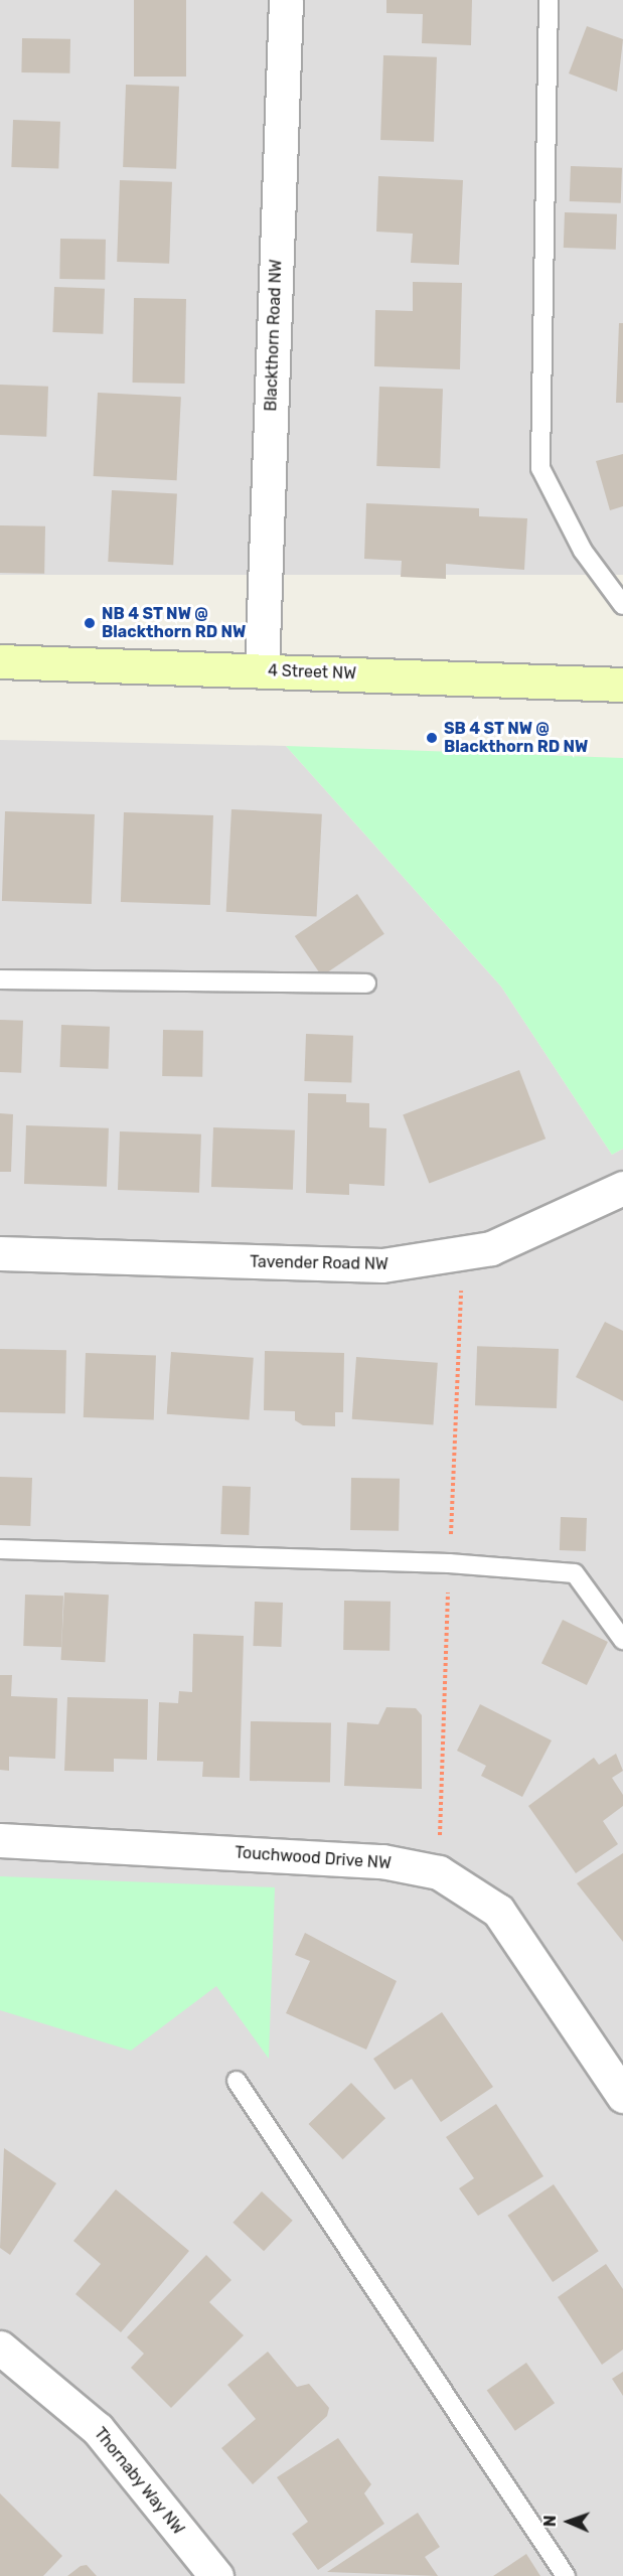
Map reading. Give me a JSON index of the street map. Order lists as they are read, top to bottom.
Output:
{
  "streets": {
    "main road": ["4 Street NW"],
    "street": [
      "Blackthorn Road NW",
      "Tavender Road NW",
      "Touchwood Drive NW",
      "Thornaby Way NW"
    ]
  },
  "crossings": [
    ["Blackthorn Road NW", "4 Street NW"]
  ],
  "places": ["NB 4 ST NW @ Blackthorn RD NW", "SB 4 ST NW @ Blackthorn RD NW"],
  "north": "left"
}
